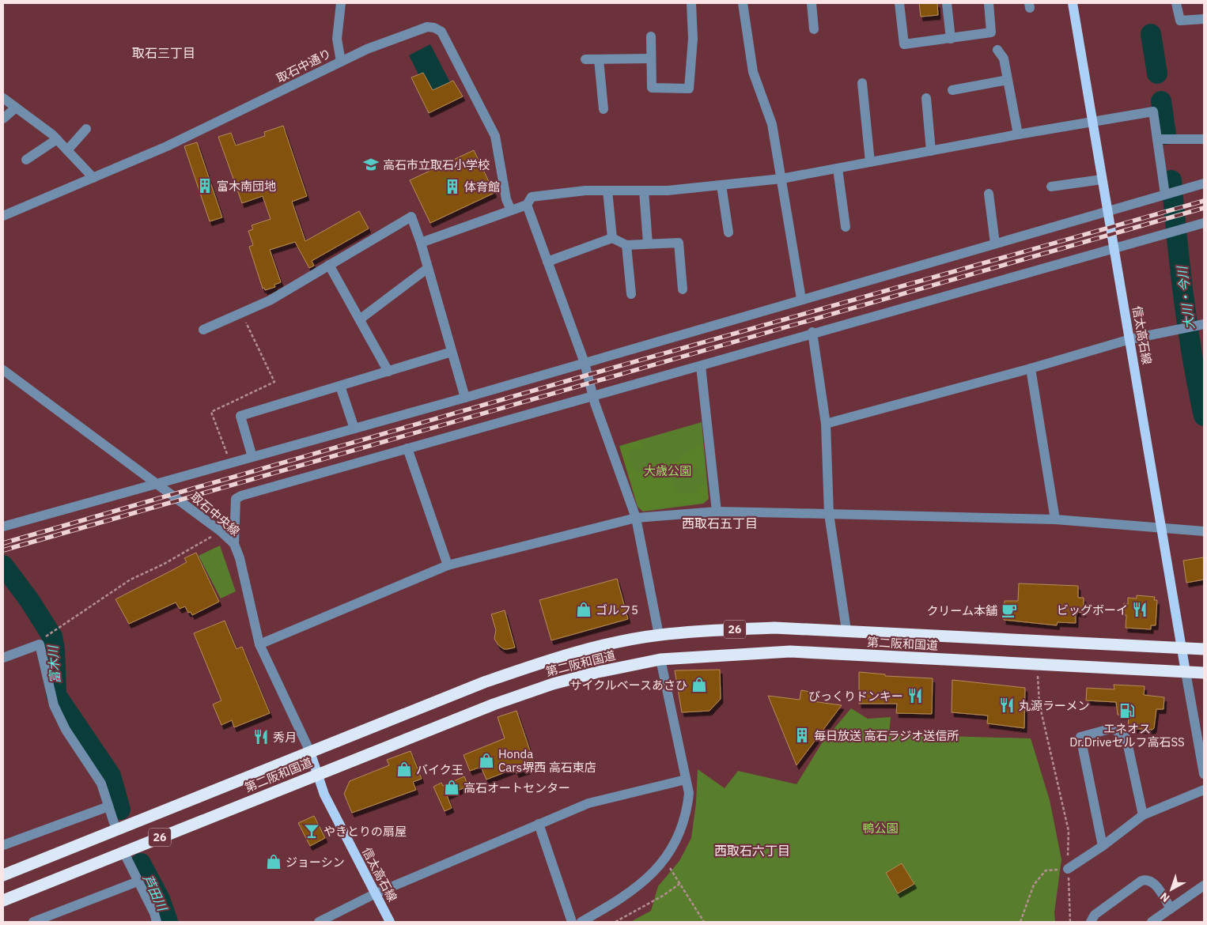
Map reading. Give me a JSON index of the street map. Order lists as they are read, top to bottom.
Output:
{
  "streets": {
    "highway": ["26", "第二阪和国道"],
    "main road": ["信太高石線"],
    "street": ["取石中通り", "取石中央線"]
  },
  "crossings": [
    ["信太高石線", "取石中央線"],
    ["信太高石線", "第二阪和国道"],
    ["取石中央線", "第二阪和国道"]
  ],
  "districts": ["取石三丁目", "西取石五丁目", "西取石六丁目"],
  "water": ["大川・今川", "富木川", "芦田川"],
  "parks": ["大歳公園", "鴨公園"],
  "places": {
    "school or university": ["高石市立取石小学校"],
    "building": ["富木南団地", "体育館", "毎日放送 高石ラジオ送信所"],
    "shop": [
      "ゴルフ5",
      "サイクルベースあさひ",
      "Honda Cars堺西 高石東店",
      "バイク王",
      "高石オートセンター",
      "ジョーシン"
    ],
    "restaurant": [
      "ビッグボーイ",
      "びっくりドンキー",
      "丸源ラーメン",
      "秀月"
    ],
    "cafe": ["クリーム本舗"],
    "fuel station": ["エネオス Dr.Driveセルフ高石SS"],
    "bar": ["やきとりの扇屋"]
  },
  "north": "bottom left"
}
